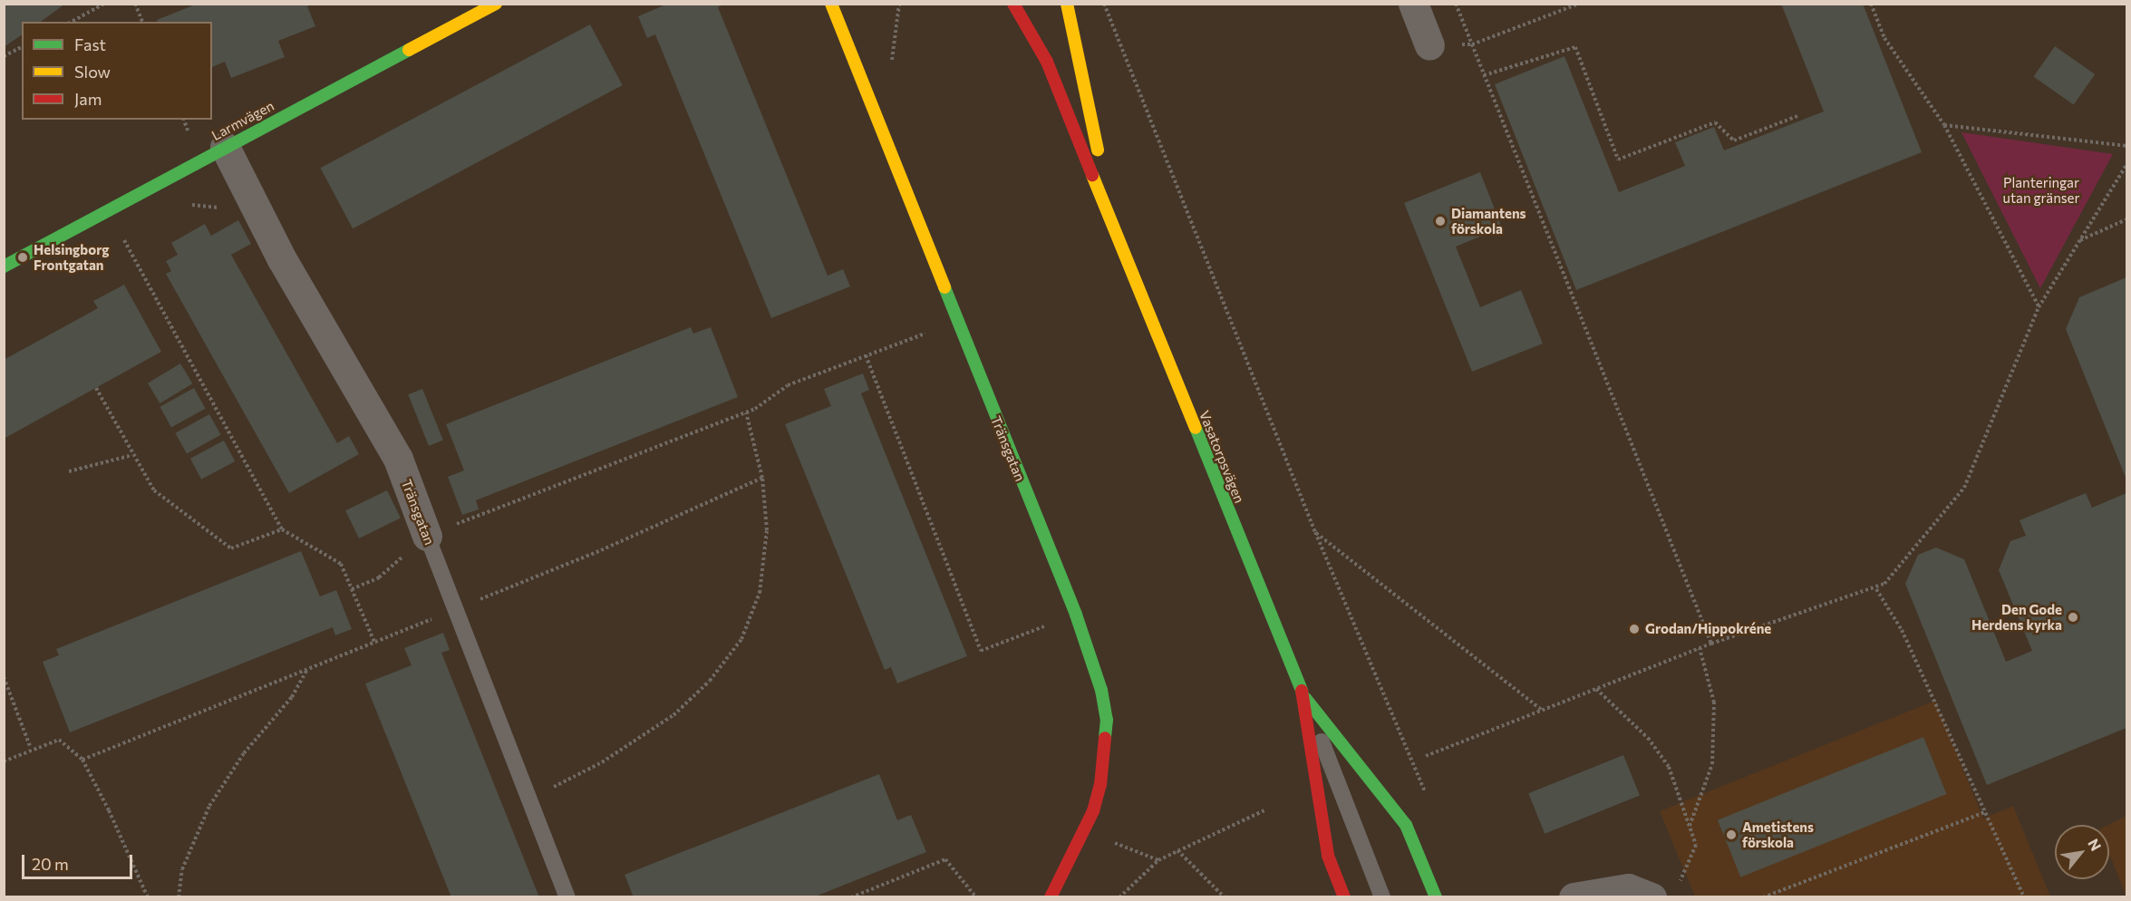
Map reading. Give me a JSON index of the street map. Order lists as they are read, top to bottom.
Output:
{
  "streets": {
    "street": ["Larmvägen", "Tränsgatan", "Vasatorpsvägen"]
  },
  "crossings": [
    ["Larmvägen", "Tränsgatan"]
  ],
  "parks": ["Planteringar utan gränser"],
  "places": [
    "Diamantens förskola",
    "Helsingborg Frontgatan",
    "Den Gode Herdens kyrka",
    "Grodan/Hippokréne",
    "Ametistens förskola"
  ],
  "legend": ["Fast", "Slow", "Jam"],
  "scale_bar": "20 m",
  "north": "top right"
}
